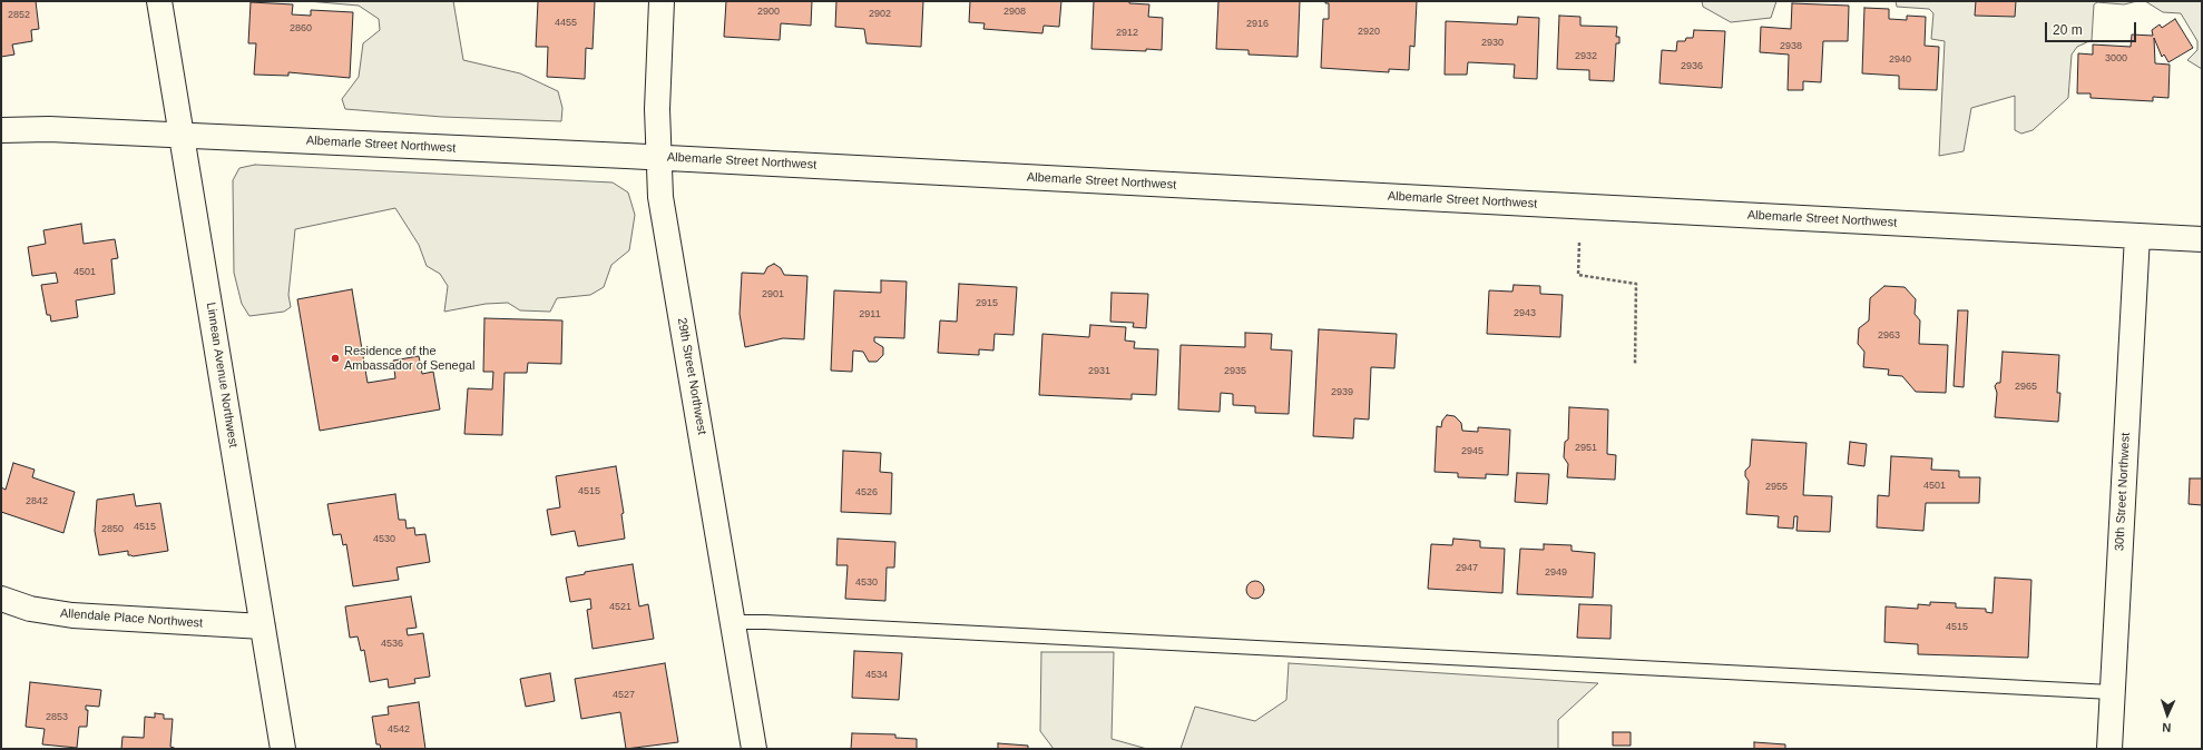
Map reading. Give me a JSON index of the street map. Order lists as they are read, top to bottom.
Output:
{
  "streets": {
    "street": [
      "Albemarle Street Northwest",
      "Linnean Avenue Northwest",
      "29th Street Northwest",
      "30th Street Northwest",
      "Allendale Place Northwest"
    ]
  },
  "crossings": [
    ["Albemarle Street Northwest", "Linnean Avenue Northwest"],
    ["Albemarle Street Northwest", "29th Street Northwest"],
    ["Albemarle Street Northwest", "30th Street Northwest"],
    ["Linnean Avenue Northwest", "Allendale Place Northwest"]
  ],
  "places": ["Residence of the Ambassador of Senegal"],
  "house_numbers": [
    "2900",
    "2908",
    "2902",
    "2852",
    "4455",
    "2916",
    "2860",
    "2920",
    "2912",
    "2930",
    "2938",
    "2932",
    "3000",
    "2940",
    "2936",
    "4501",
    "2901",
    "2915",
    "2943",
    "2911",
    "2963",
    "2931",
    "2935",
    "2965",
    "2939",
    "2951",
    "2945",
    "4501",
    "2955",
    "4515",
    "4526",
    "2842",
    "4515",
    "2850",
    "4530",
    "2947",
    "2949",
    "4530",
    "4521",
    "4515",
    "4536",
    "4534",
    "4527",
    "2853",
    "4542"
  ],
  "scale_bar": "20 m",
  "north": "bottom"
}
